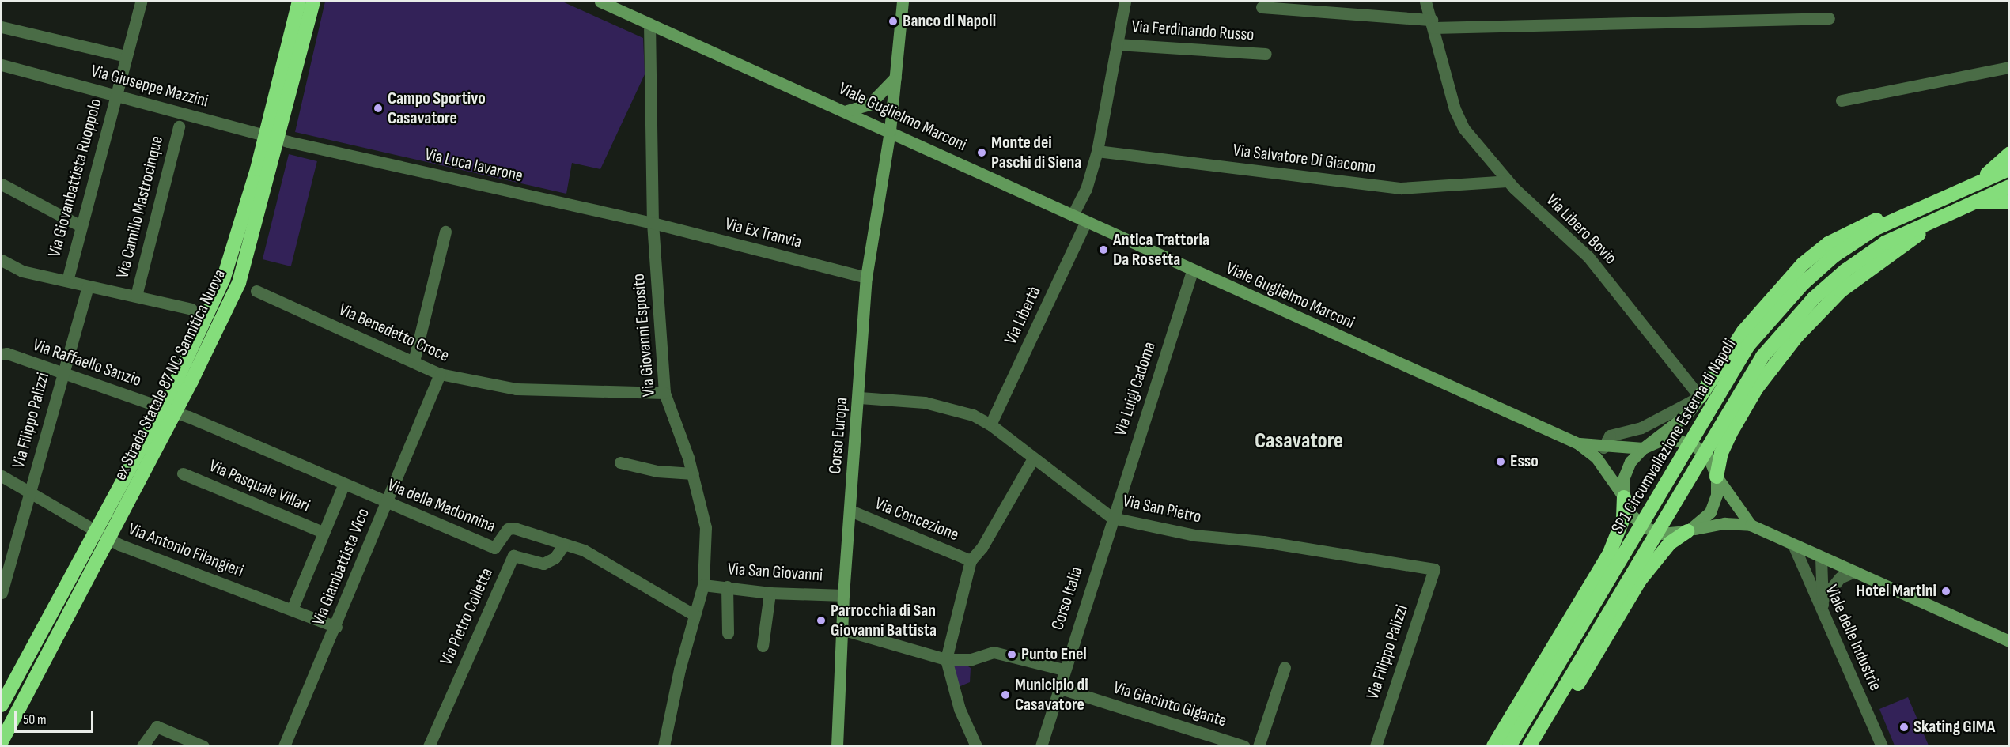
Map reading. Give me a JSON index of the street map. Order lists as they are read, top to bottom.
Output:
{
  "streets": {
    "highway": ["ex Strada Statale 87 NC Sannitica Nuova", "SP1 Circumvallazione Esterna di Napoli"],
    "street": [
      "Via Ferdinando Russo",
      "Via Giuseppe Mazzini",
      "Viale Guglielmo Marconi",
      "Via Salvatore Di Giacomo",
      "Via Luca Iavarone",
      "Via Giovanbattista Ruoppolo",
      "Via Camillo Mastrocinque",
      "Via Libero Bovio",
      "Via Ex Tranvia",
      "Via Libertà",
      "Via Benedetto Croce",
      "Via Giovanni Esposito",
      "Via Raffaello Sanzio",
      "Via Luigi Cadoma",
      "Via Filippo Palizzi",
      "Corso Europa",
      "Via Pasquale Villari",
      "Via della Madonnina",
      "Via San Pietro",
      "Via Concezione",
      "Via Antonio Filangieri",
      "Via Giambattista Vico",
      "Via San Giovanni",
      "Corso Italia",
      "Via Pietro Colletta",
      "Viale delle Industrie",
      "Via Giacinto Gigante"
    ]
  },
  "crossings": [
    ["Via Giuseppe Mazzini", "Via Luca Iavarone"],
    ["Via Giuseppe Mazzini", "Via Giovanbattista Ruoppolo"],
    ["Viale Guglielmo Marconi", "Via Libertà"],
    ["Viale Guglielmo Marconi", "Via Giovanni Esposito"],
    ["Viale Guglielmo Marconi", "Via Luigi Cadoma"],
    ["Viale Guglielmo Marconi", "Corso Europa"],
    ["Via Salvatore Di Giacomo", "Via Libero Bovio"],
    ["Via Luca Iavarone", "Via Ex Tranvia"],
    ["Via Luca Iavarone", "Via Giovanni Esposito"],
    ["Via Ex Tranvia", "Via Giovanni Esposito"],
    ["Via Ex Tranvia", "Corso Europa"],
    ["Via Libertà", "Via San Pietro"],
    ["Via Benedetto Croce", "Via Giovanni Esposito"],
    ["Via Benedetto Croce", "Via Giambattista Vico"],
    ["Via Giovanni Esposito", "Via della Madonnina"],
    ["Via Giovanni Esposito", "Via San Giovanni"],
    ["Via Raffaello Sanzio", "Via Filippo Palizzi"],
    ["Via Raffaello Sanzio", "Via della Madonnina"],
    ["Via Luigi Cadoma", "Via San Pietro"],
    ["Via Luigi Cadoma", "Corso Italia"],
    ["Via Filippo Palizzi", "Via San Pietro"],
    ["Via Filippo Palizzi", "Via Antonio Filangieri"],
    ["Corso Europa", "Via San Pietro"],
    ["Corso Europa", "Via Concezione"],
    ["Corso Europa", "Via San Giovanni"],
    ["Via della Madonnina", "Via Giambattista Vico"],
    ["Via della Madonnina", "Via Pietro Colletta"],
    ["Via San Pietro", "Corso Italia"],
    ["Via Antonio Filangieri", "Via Giambattista Vico"],
    ["Corso Italia", "Via Giacinto Gigante"]
  ],
  "districts": ["Casavatore"],
  "places": [
    "Banco di Napoli",
    "Campo Sportivo Casavatore",
    "Monte dei Paschi di Siena",
    "Antica Trattoria Da Rosetta",
    "Esso",
    "Hotel Martini",
    "Parrocchia di San Giovanni Battista",
    "Punto Enel",
    "Municipio di Casavatore",
    "Skating GIMA"
  ],
  "scale_bar": "50 m"
}
